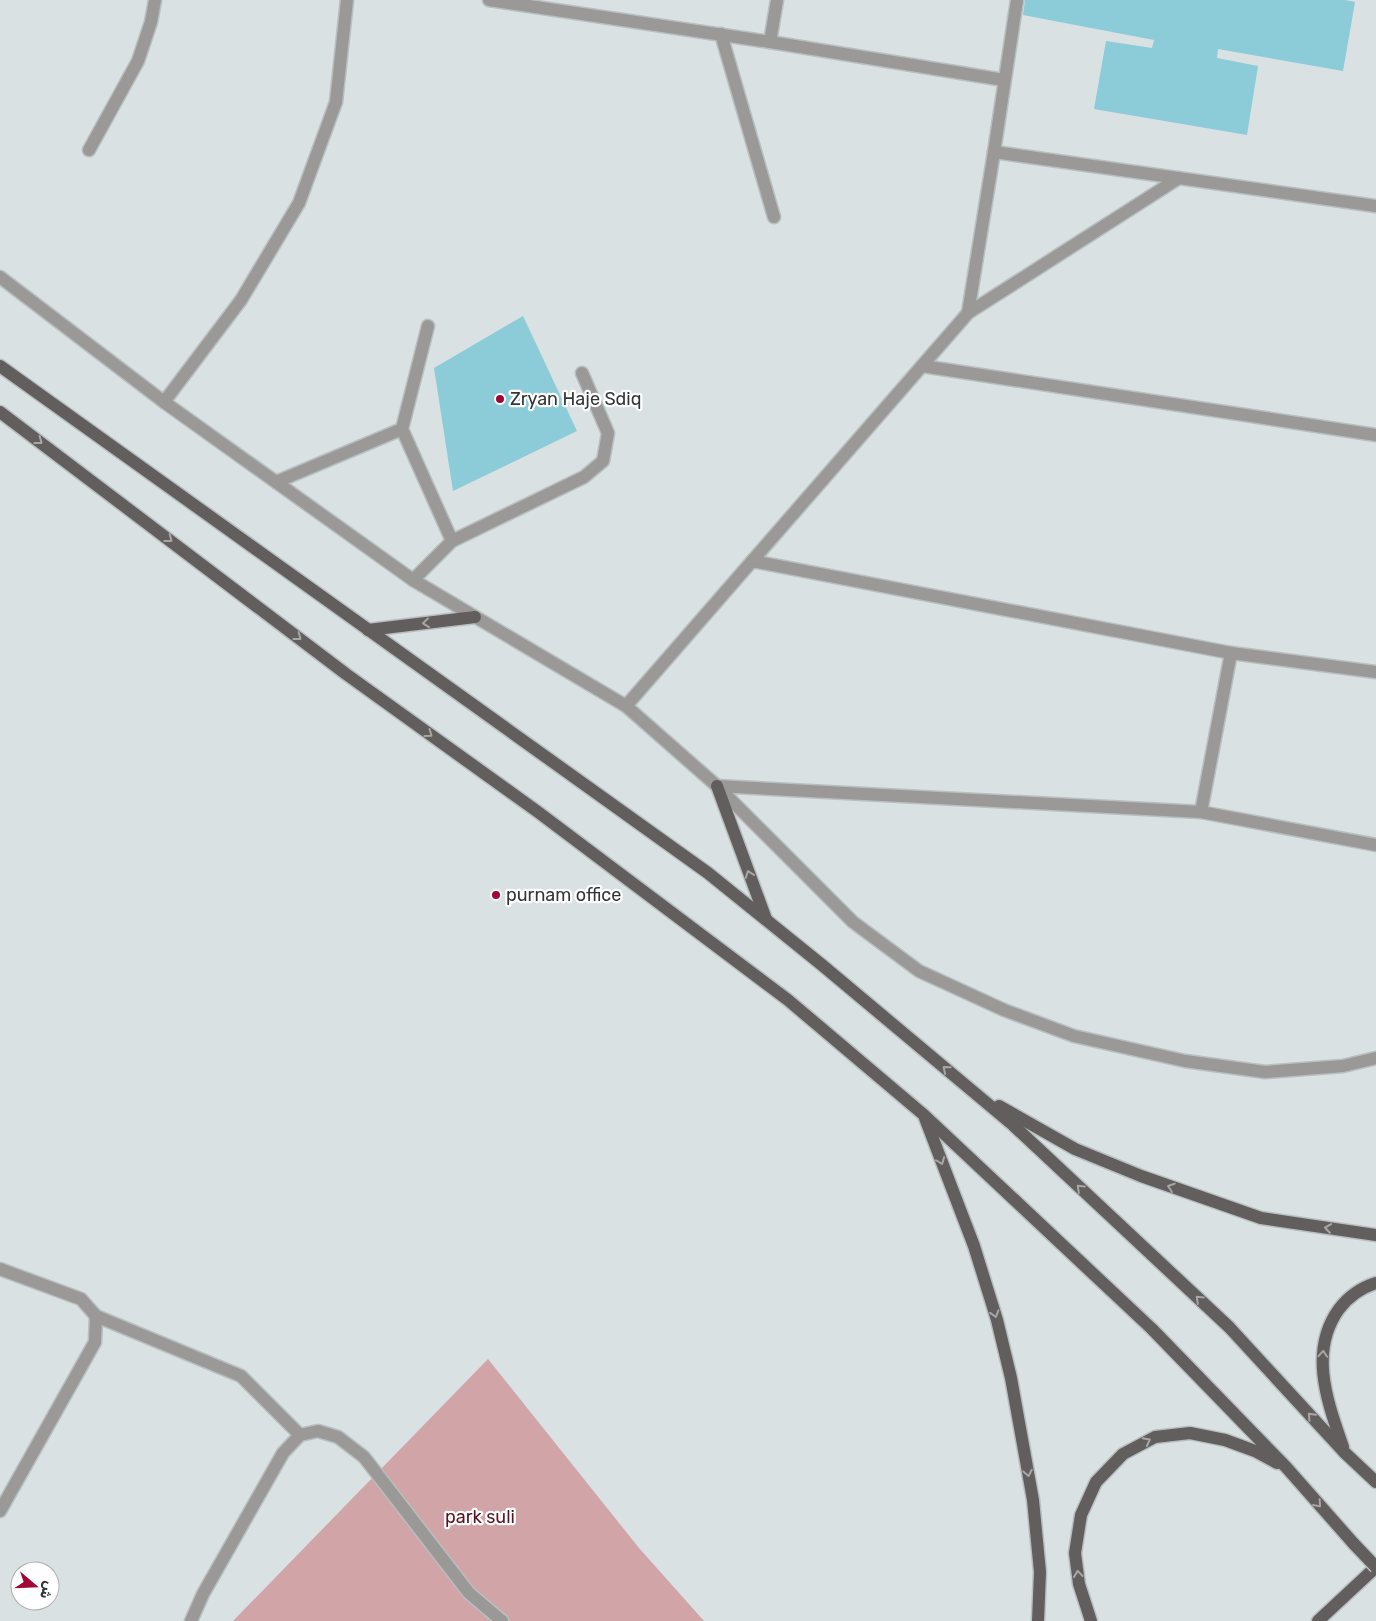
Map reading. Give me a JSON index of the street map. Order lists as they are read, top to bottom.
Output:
{
  "parks": ["park suli"],
  "places": ["Zryan Haje Sdiq", "purnam office"],
  "north": "right"
}
